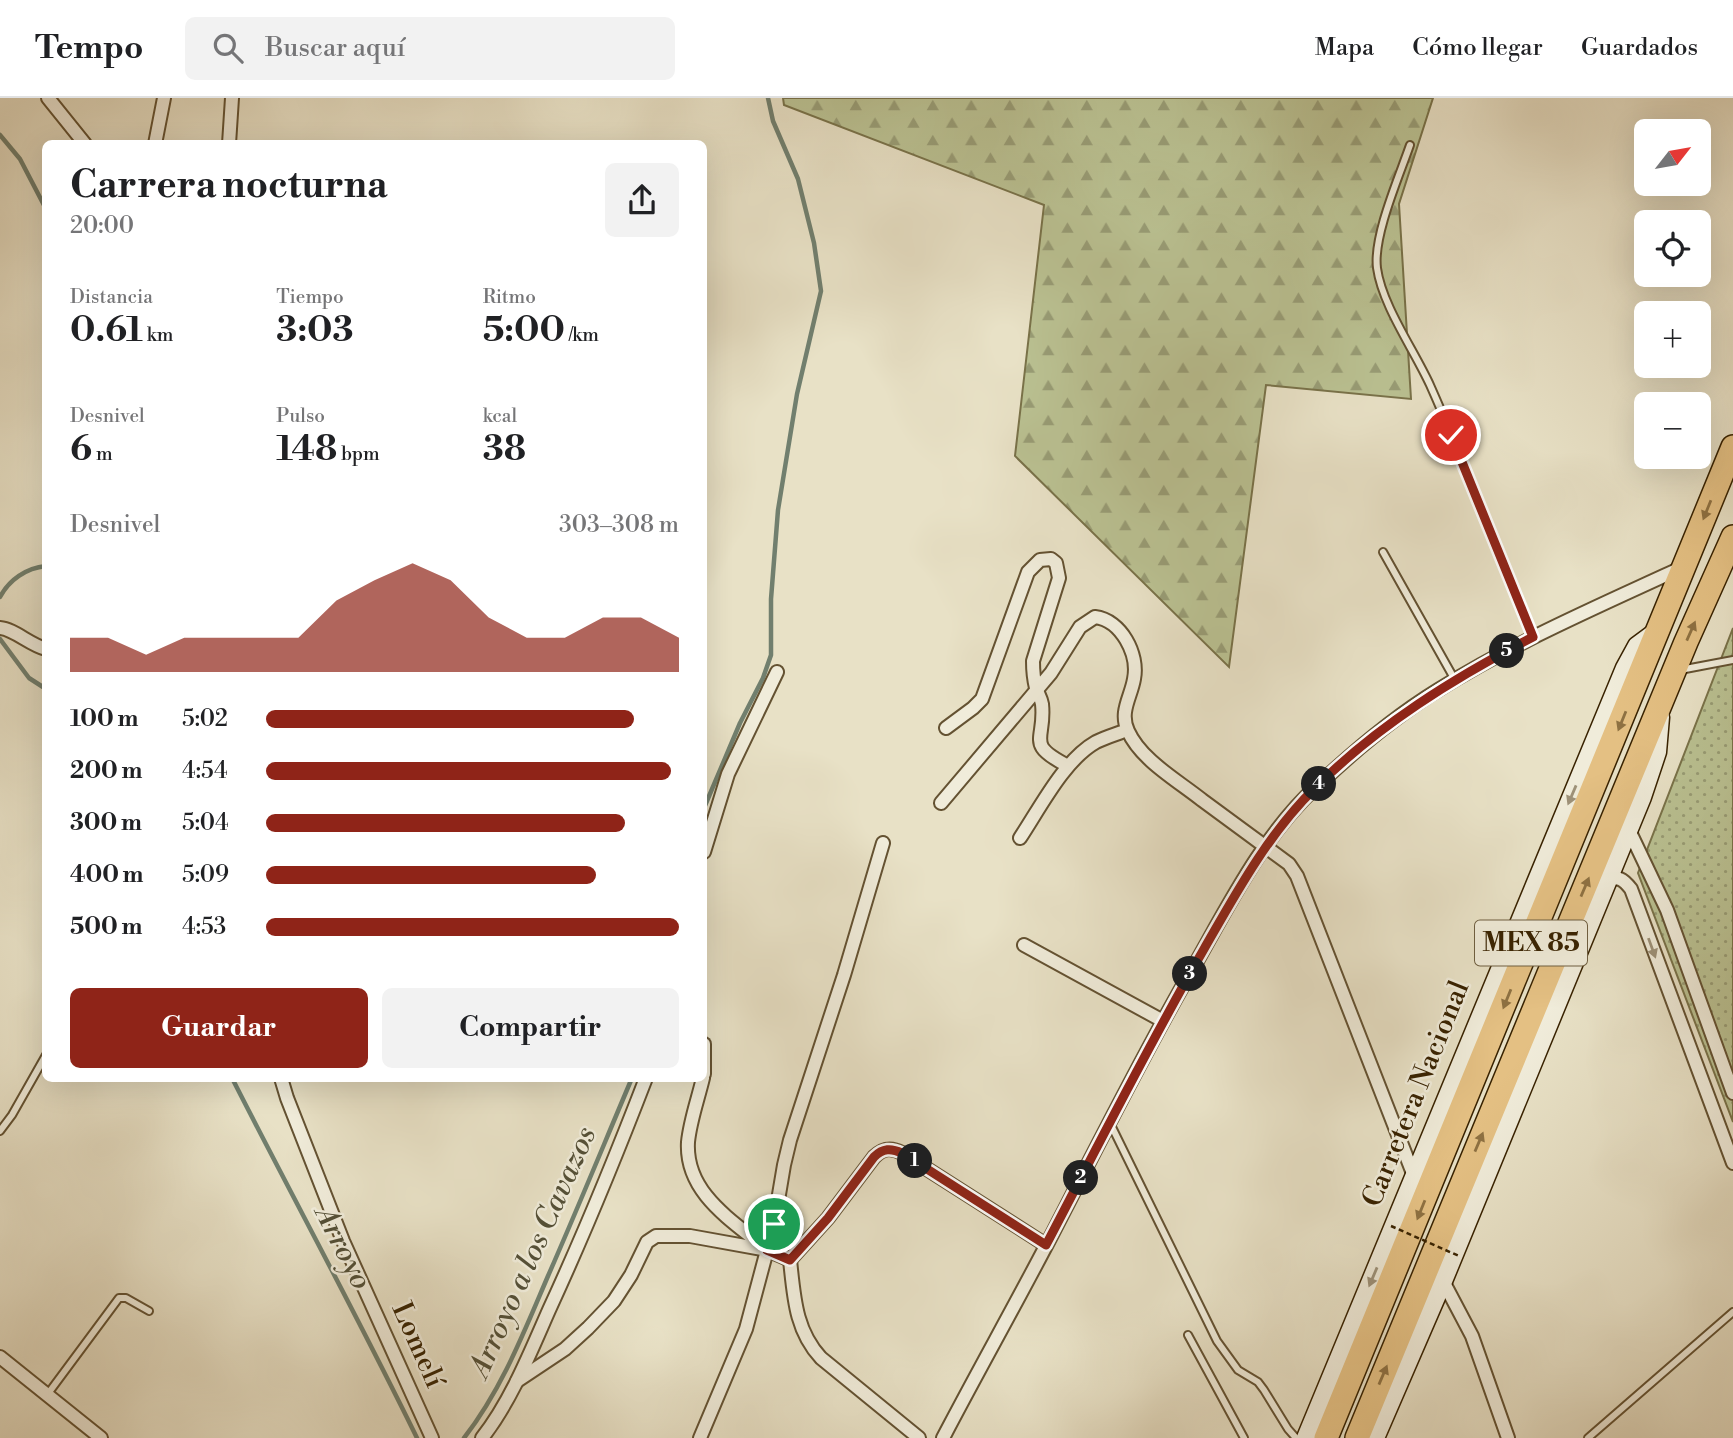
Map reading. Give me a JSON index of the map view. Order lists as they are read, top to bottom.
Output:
{
  "streets": {
    "highway": ["MEX 85", "Carretera Nacional"],
    "street": ["Lomelí"]
  },
  "water": ["Arroyo", "Arroyo a los Cavazos"],
  "north": "top right",
  "page": {
    "header": "Tempo",
    "search": "Buscar aquí",
    "nav": ["Mapa", "Cómo llegar", "Guardados"],
    "map_buttons": ["+", "−"],
    "heading": ["Carrera nocturna", "20:00"],
    "stats": [
      ["Distancia", "0.61 km"],
      ["Tiempo", "3:03"],
      ["Ritmo", "5:00 /km"],
      ["Desnivel", "6 m"],
      ["Pulso", "148 bpm"],
      ["kcal", "38"]
    ],
    "chart": ["Desnivel", "303–308 m"],
    "pins": [
      "5",
      "4",
      "3",
      "1",
      "2"
    ],
    "list": [
      {
        "name": "100 m",
        "note": "5:02"
      },
      {
        "name": "200 m",
        "note": "4:54"
      },
      {
        "name": "300 m",
        "note": "5:04"
      },
      {
        "name": "400 m",
        "note": "5:09"
      },
      {
        "name": "500 m",
        "note": "4:53"
      }
    ],
    "buttons": ["Guardar", "Compartir"]
  }
}
